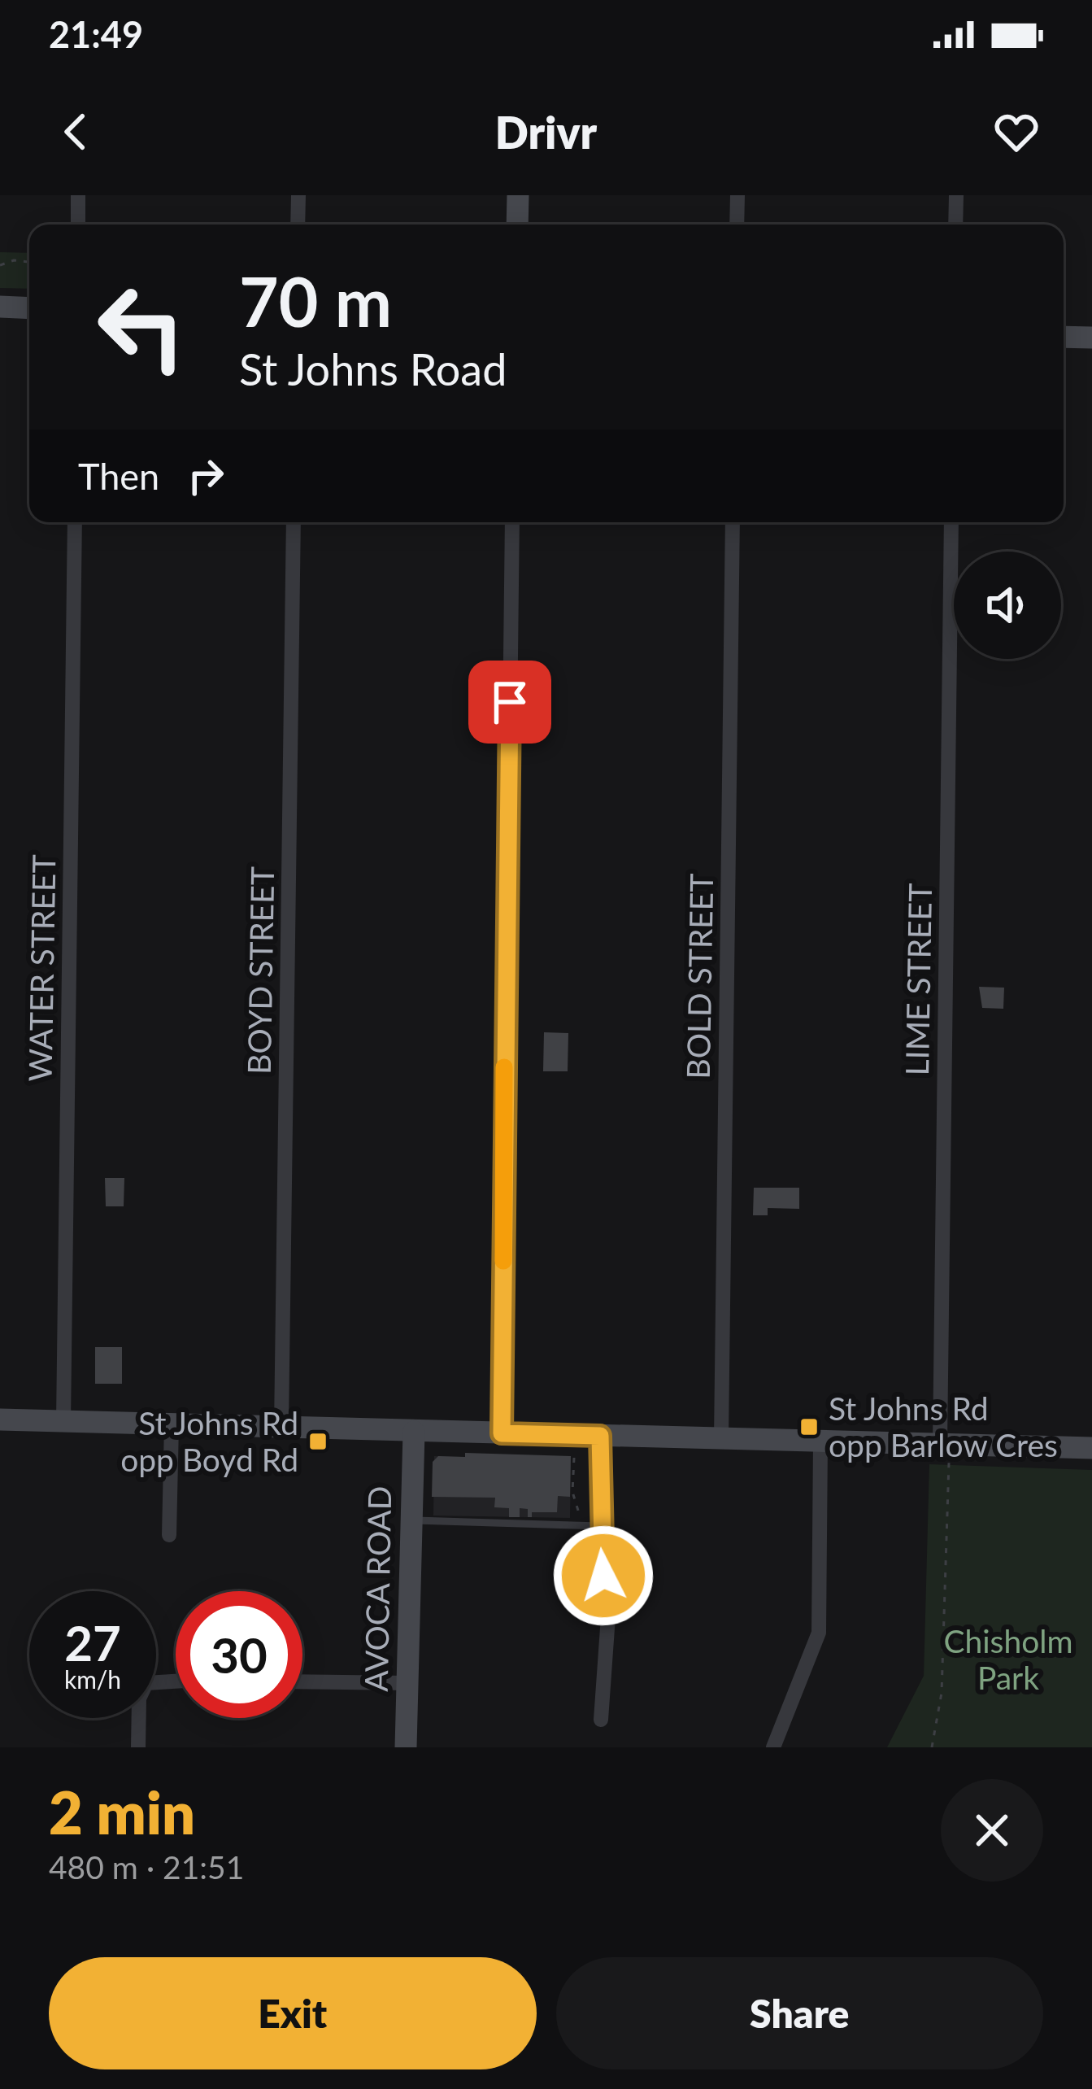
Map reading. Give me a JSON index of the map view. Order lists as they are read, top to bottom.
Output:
{
  "streets": {
    "main road": ["AVOCA ROAD"],
    "street": [
      "WATER STREET",
      "BOYD STREET",
      "BOLD STREET",
      "LIME STREET"
    ]
  },
  "parks": ["Chisholm Park"],
  "places": {
    "transit": ["St Johns Rd opp Barlow Cres", "St Johns Rd opp Boyd Rd"]
  },
  "page": {
    "status": "21:49",
    "header": "Drivr",
    "turn": ["70 m", "St Johns Road"],
    "then": "Then",
    "speed": "27 km/h",
    "limit": "30",
    "heading": ["2 min", "480 m · 21:51"],
    "buttons": ["Exit", "Share"]
  }
}
